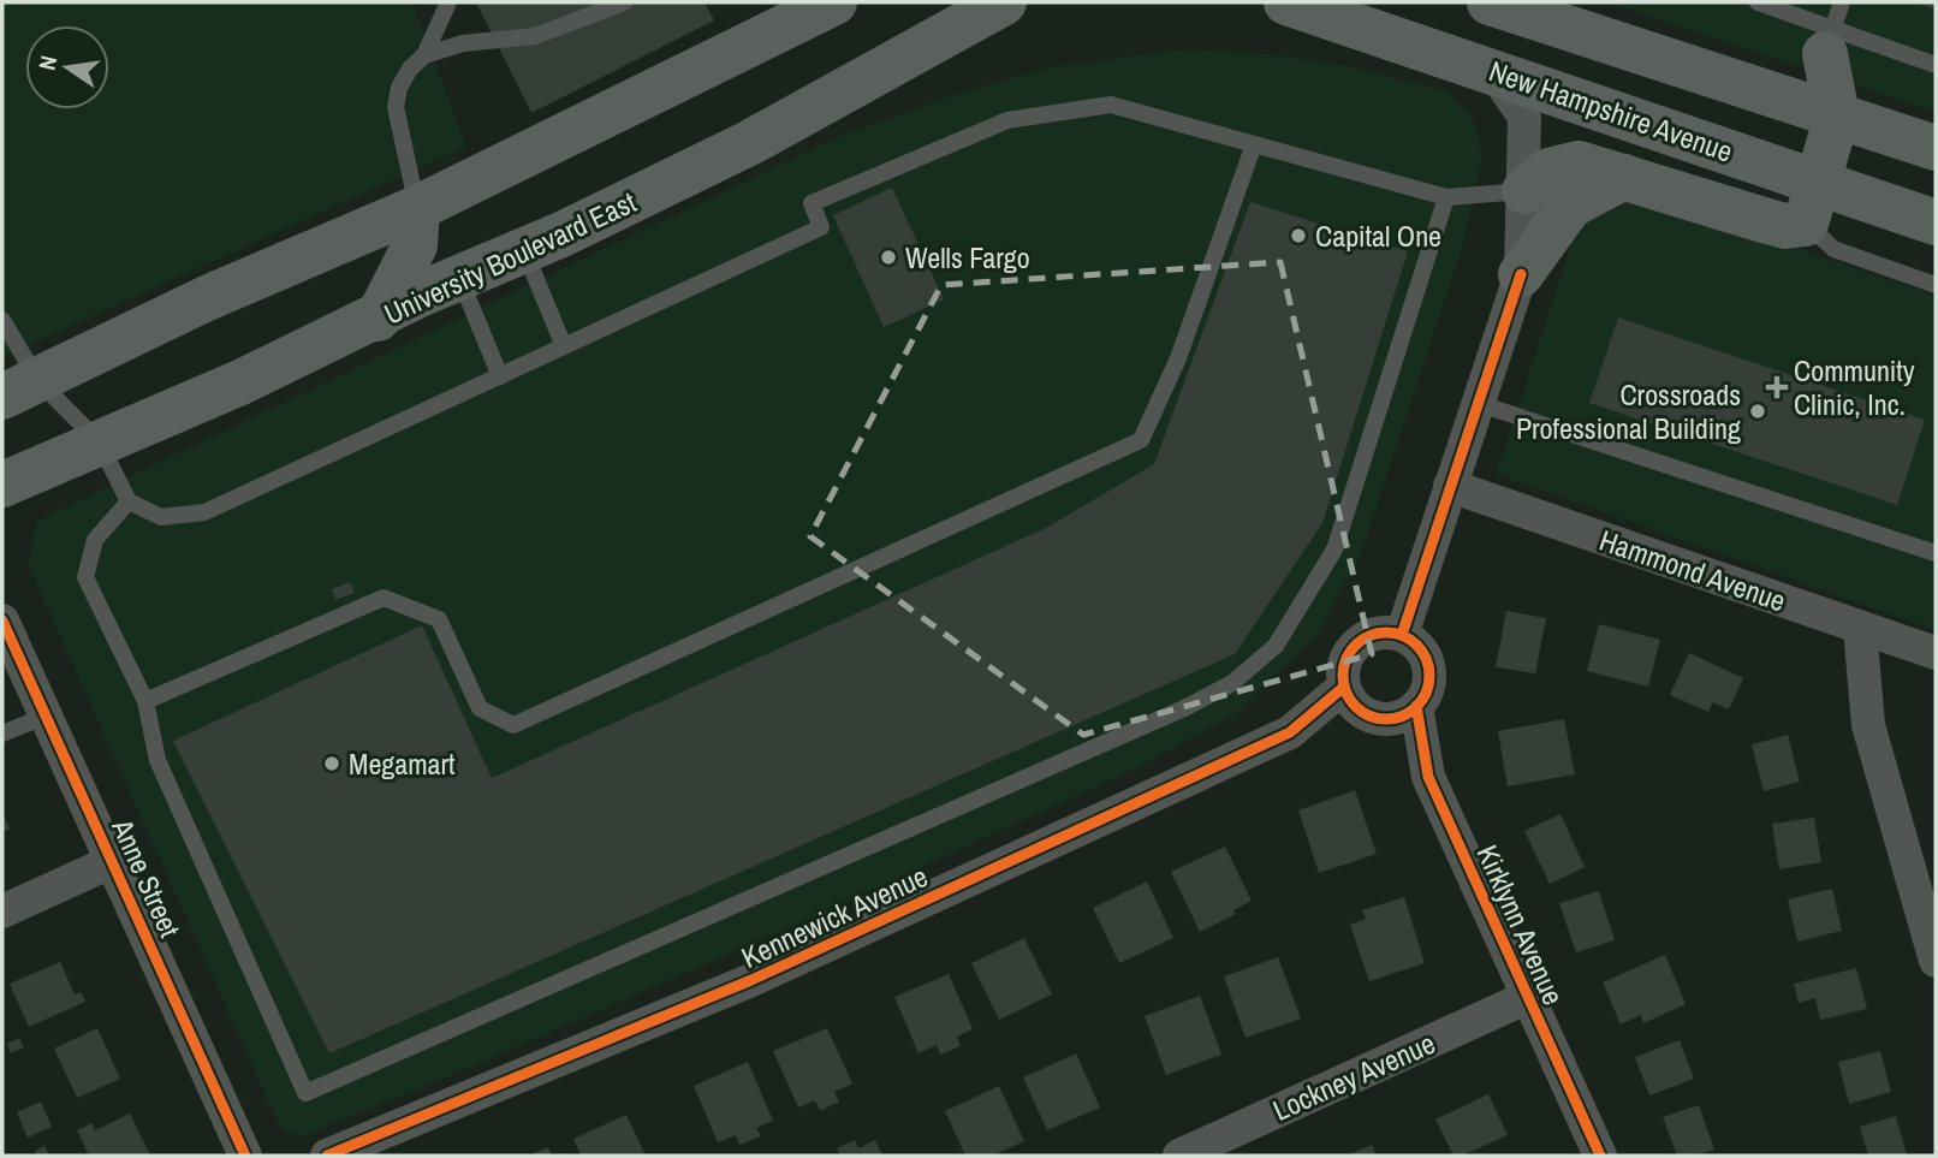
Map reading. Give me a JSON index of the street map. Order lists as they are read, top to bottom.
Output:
{
  "streets": {
    "main road": ["New Hampshire Avenue", "University Boulevard East"],
    "street": [
      "Hammond Avenue",
      "Anne Street",
      "Kennewick Avenue",
      "Kirklynn Avenue",
      "Lockney Avenue"
    ]
  },
  "crossings": [
    ["Kennewick Avenue", "Kirklynn Avenue"],
    ["Kirklynn Avenue", "Lockney Avenue"]
  ],
  "places": {
    "other": [
      "Capital One",
      "Wells Fargo",
      "Crossroads Professional Building",
      "Megamart"
    ],
    "health": ["Community Clinic, Inc."]
  },
  "north": "left"
}
